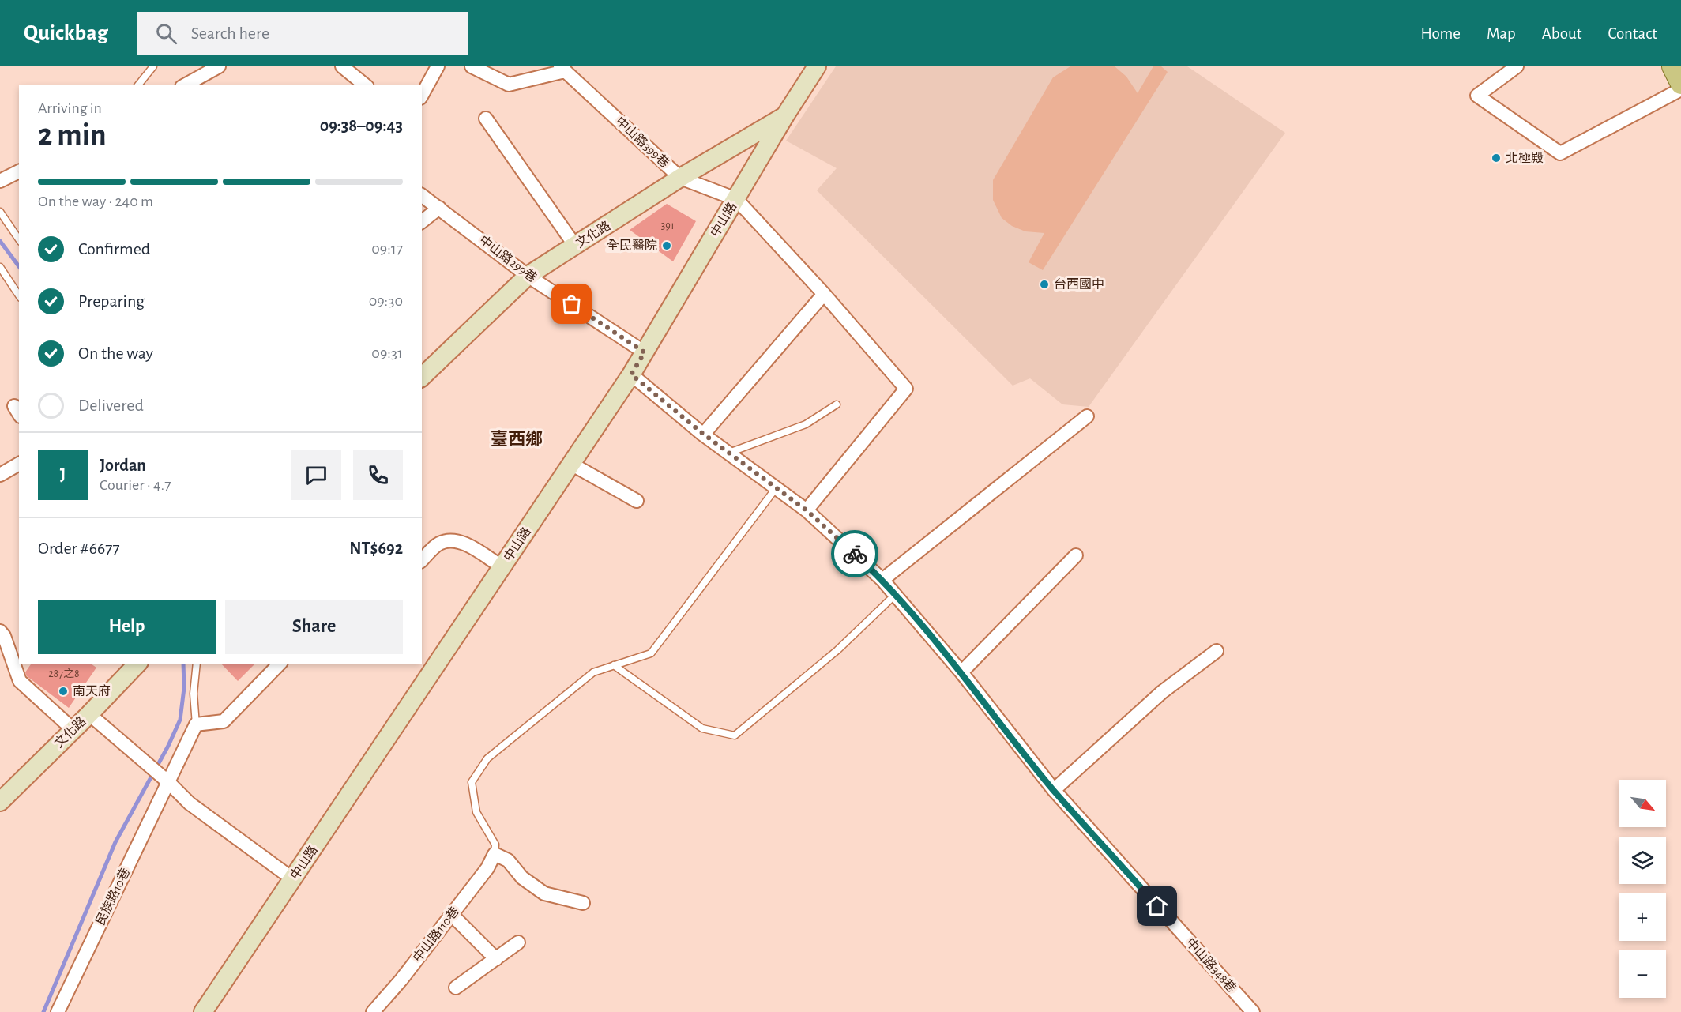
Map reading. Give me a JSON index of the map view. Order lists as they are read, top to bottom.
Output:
{
  "streets": {
    "street": [
      "中山路399巷",
      "中山路",
      "文化路",
      "中山路299巷",
      "民族路10巷",
      "中山路110巷",
      "中山路348巷"
    ]
  },
  "crossings": [
    ["中山路399巷", "中山路"],
    ["中山路399巷", "文化路"],
    ["中山路", "文化路"],
    ["中山路", "中山路299巷"],
    ["中山路", "中山路348巷"],
    ["文化路", "中山路299巷"]
  ],
  "districts": ["臺西鄉"],
  "places": [
    "北極殿",
    "全民醫院",
    "台西國中",
    "南天府"
  ],
  "house_numbers": ["391", "287之8"],
  "north": "bottom right",
  "page": {
    "header": "Quickbag",
    "search": "Search here",
    "nav": [
      "Home",
      "Map",
      "About",
      "Contact"
    ],
    "heading": ["2 min", "Arriving in", "09:38–09:43"],
    "panel": [
      "Jordan",
      "Courier · 4.7",
      "Order #6677",
      "NT$692"
    ],
    "bar": "On the way · 240 m",
    "list": [
      ["Confirmed", "09:17"],
      ["Preparing", "09:30"],
      ["On the way", "09:31"],
      "Delivered"
    ],
    "round": "J",
    "buttons": ["Help", "Share"],
    "map_buttons": ["+", "−"]
  }
}
